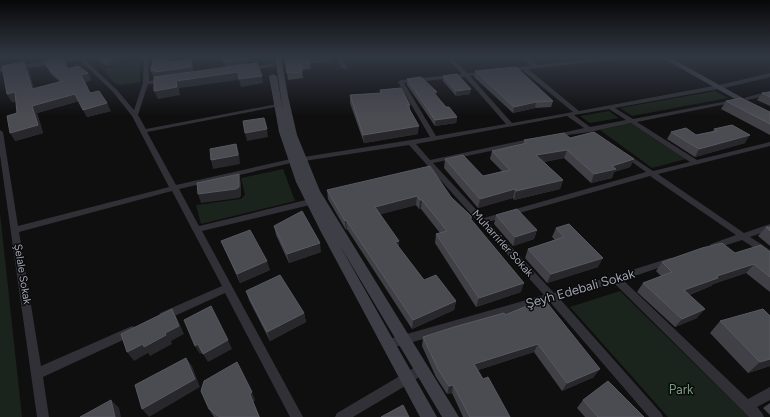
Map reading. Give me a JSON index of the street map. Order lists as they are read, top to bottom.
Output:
{
  "streets": {
    "street": ["Muharrirler Sokak", "Şelale Sokak", "Şeyh Edebali Sokak"]
  },
  "crossings": [
    ["Muharrirler Sokak", "Şeyh Edebali Sokak"]
  ],
  "parks": ["Park"]
}
